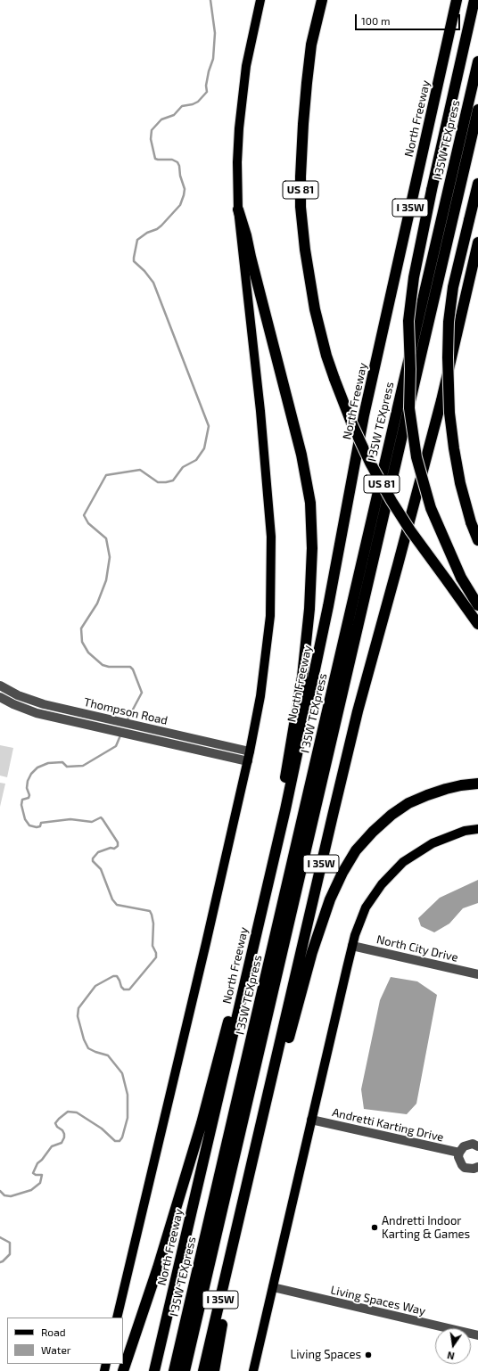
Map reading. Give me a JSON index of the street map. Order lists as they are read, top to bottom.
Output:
{
  "streets": {
    "highway": [
      "North Freeway",
      "I 35W TEXpress",
      "US 81",
      "I 35W"
    ],
    "street": [
      "Thompson Road",
      "North City Drive",
      "Andretti Karting Drive",
      "Living Spaces Way"
    ]
  },
  "places": ["Andretti Indoor Karting & Games", "Living Spaces"],
  "legend": ["Road", "Water"],
  "scale_bar": "100 m",
  "north": "bottom"
}
